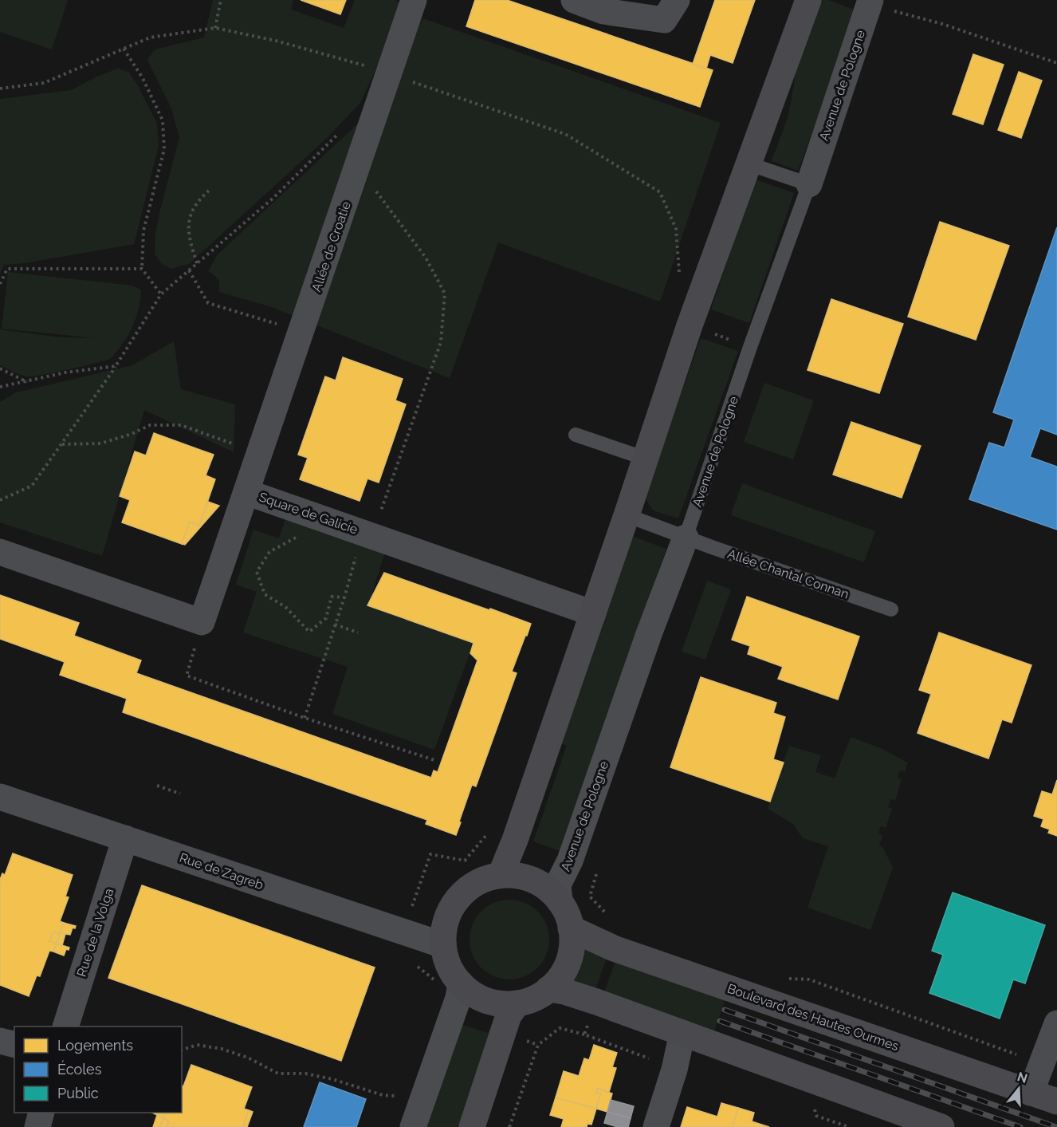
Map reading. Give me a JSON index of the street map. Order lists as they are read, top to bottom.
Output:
{
  "streets": {
    "street": [
      "Avenue de Pologne",
      "Allée de Croatie",
      "Square de Galicie",
      "Rue de Zagreb",
      "Rue de la Volga",
      "Boulevard des Hautes Ourmes"
    ],
    "lane": ["Allée Chantal Connan"]
  },
  "crossings": [
    ["Avenue de Pologne", "Allée Chantal Connan"],
    ["Avenue de Pologne", "Rue de Zagreb"],
    ["Avenue de Pologne", "Boulevard des Hautes Ourmes"],
    ["Allée de Croatie", "Square de Galicie"],
    ["Rue de Zagreb", "Rue de la Volga"],
    ["Rue de Zagreb", "Boulevard des Hautes Ourmes"]
  ],
  "legend": ["Logements", "Écoles", "Public"],
  "north": "top"
}
